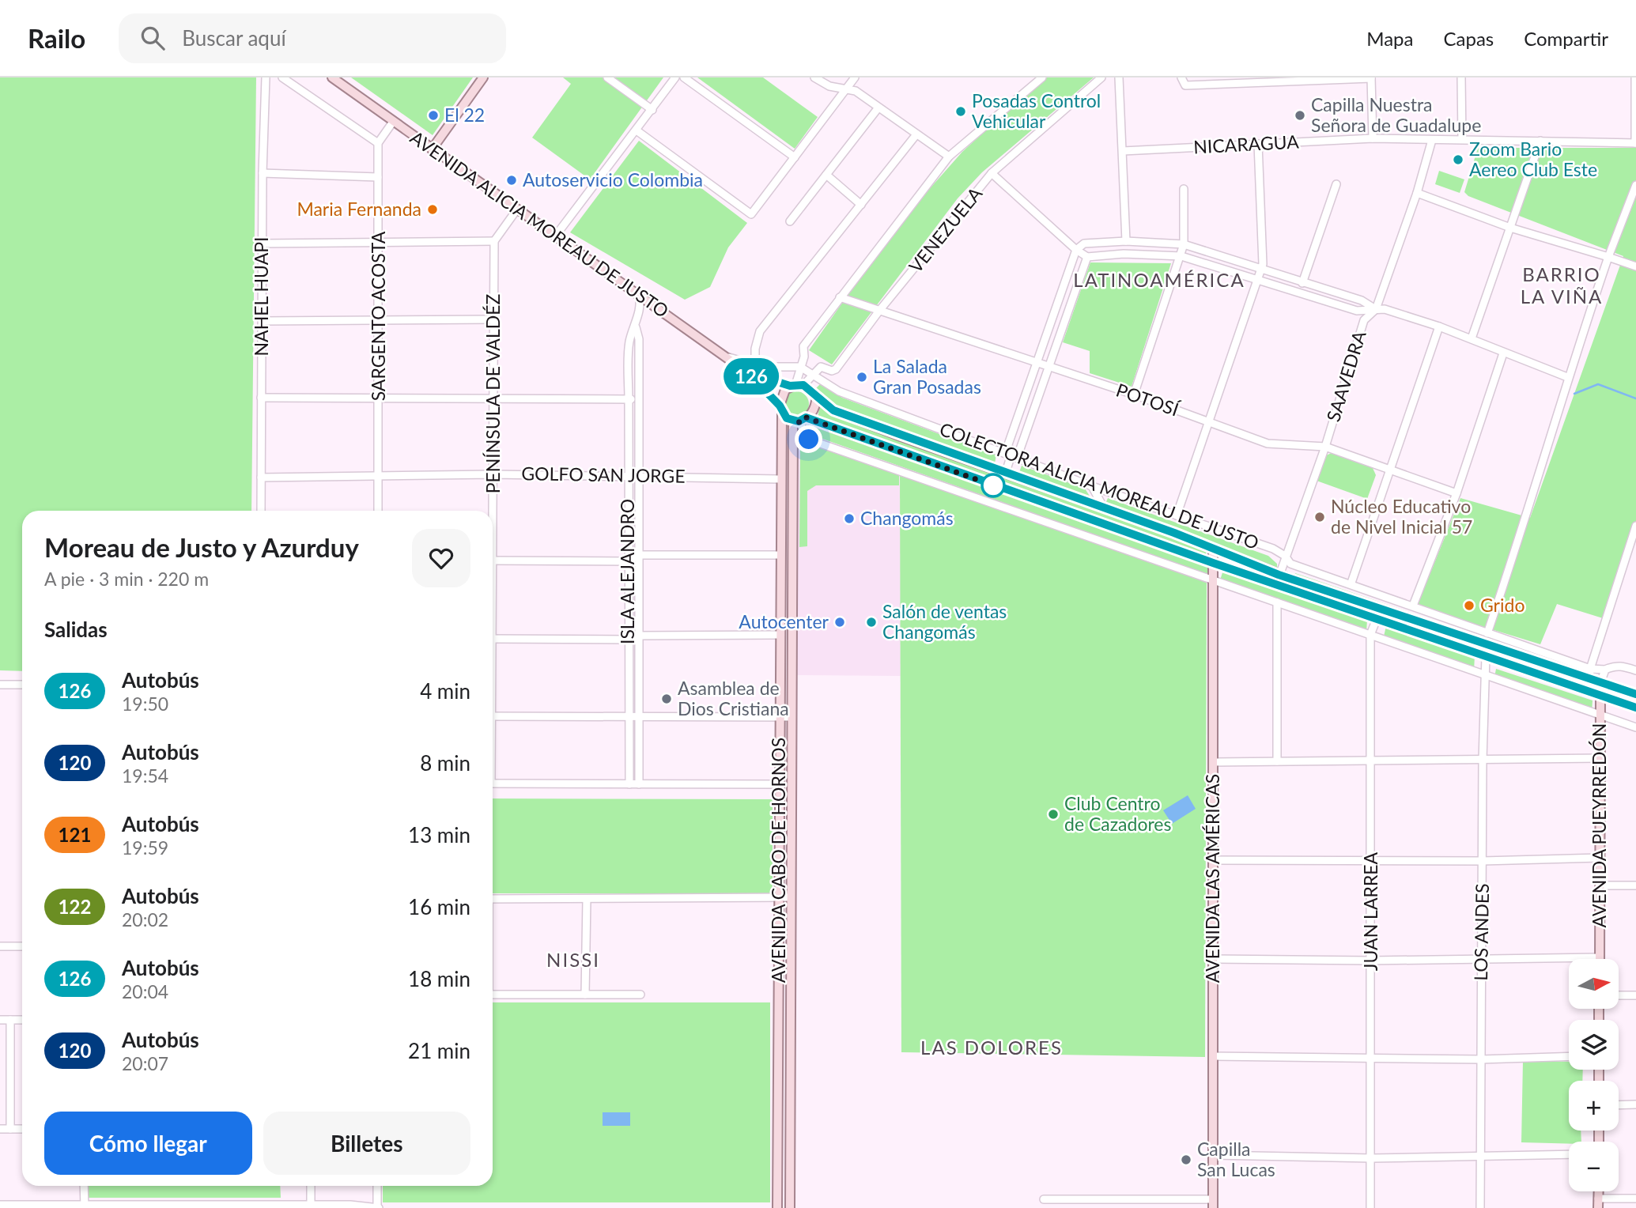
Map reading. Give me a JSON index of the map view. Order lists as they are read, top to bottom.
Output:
{
  "streets": {
    "main road": [
      "AVENIDA ALICIA MOREAU DE JUSTO",
      "AVENIDA PUEYRREDÓN",
      "AVENIDA CABO DE HORNOS",
      "AVENIDA LAS AMÉRICAS"
    ],
    "street": [
      "NICARAGUA",
      "VENEZUELA",
      "NAHEL HUAPI",
      "SARGENTO ACOSTA",
      "SAAVEDRA",
      "PENÍNSULA DE VALDÉZ",
      "POTOSÍ",
      "GOLFO SAN JORGE",
      "COLECTORA ALICIA MOREAU DE JUSTO",
      "ISLA ALEJANDRO",
      "JUAN LARREA",
      "LOS ANDES"
    ]
  },
  "crossings": [
    ["NICARAGUA", "SAAVEDRA"],
    ["AVENIDA ALICIA MOREAU DE JUSTO", "SAAVEDRA"],
    ["AVENIDA ALICIA MOREAU DE JUSTO", "ISLA ALEJANDRO"],
    ["AVENIDA ALICIA MOREAU DE JUSTO", "AVENIDA PUEYRREDÓN"],
    ["AVENIDA ALICIA MOREAU DE JUSTO", "AVENIDA CABO DE HORNOS"],
    ["AVENIDA ALICIA MOREAU DE JUSTO", "AVENIDA LAS AMÉRICAS"],
    ["AVENIDA ALICIA MOREAU DE JUSTO", "JUAN LARREA"],
    ["AVENIDA ALICIA MOREAU DE JUSTO", "LOS ANDES"],
    ["VENEZUELA", "POTOSÍ"],
    ["VENEZUELA", "COLECTORA ALICIA MOREAU DE JUSTO"],
    ["NAHEL HUAPI", "GOLFO SAN JORGE"],
    ["SARGENTO ACOSTA", "GOLFO SAN JORGE"],
    ["SAAVEDRA", "POTOSÍ"],
    ["SAAVEDRA", "COLECTORA ALICIA MOREAU DE JUSTO"],
    ["PENÍNSULA DE VALDÉZ", "GOLFO SAN JORGE"],
    ["GOLFO SAN JORGE", "ISLA ALEJANDRO"],
    ["GOLFO SAN JORGE", "AVENIDA CABO DE HORNOS"]
  ],
  "districts": [
    "BARRIO LA VIÑA",
    "LATINOAMÉRICA",
    "NISSI",
    "LAS DOLORES"
  ],
  "places": [
    "Posadas Control Vehicular",
    "El 22",
    "Capilla Nuestra Señora de Guadalupe",
    "Zoom Bario Aereo Club Este",
    "Autoservicio Colombia",
    "Maria Fernanda",
    "La Salada Gran Posadas",
    "Núcleo Educativo de Nivel Inicial 57",
    "Changomás",
    "Grido",
    "Autocenter",
    "Salón de ventas Changomás",
    "Asamblea de Dios Cristiana",
    "Club Centro de Cazadores",
    "Capilla San Lucas"
  ],
  "lines": ["bus line 126"],
  "north": "right",
  "page": {
    "header": "Railo",
    "search": "Buscar aquí",
    "nav": ["Mapa", "Capas", "Compartir"],
    "on_map": "126",
    "heading": [
      ["Moreau de Justo y Azurduy", "A pie · 3 min · 220 m"],
      "Salidas"
    ],
    "list": [
      {
        "mark": "126",
        "name": "Autobús",
        "note": "19:50",
        "value": "4 min"
      },
      {
        "mark": "120",
        "name": "Autobús",
        "note": "19:54",
        "value": "8 min"
      },
      {
        "mark": "121",
        "name": "Autobús",
        "note": "19:59",
        "value": "13 min"
      },
      {
        "mark": "122",
        "name": "Autobús",
        "note": "20:02",
        "value": "16 min"
      },
      {
        "mark": "126",
        "name": "Autobús",
        "note": "20:04",
        "value": "18 min"
      },
      {
        "mark": "120",
        "name": "Autobús",
        "note": "20:07",
        "value": "21 min"
      }
    ],
    "map_buttons": ["+", "−"],
    "buttons": ["Cómo llegar", "Billetes"]
  }
}
